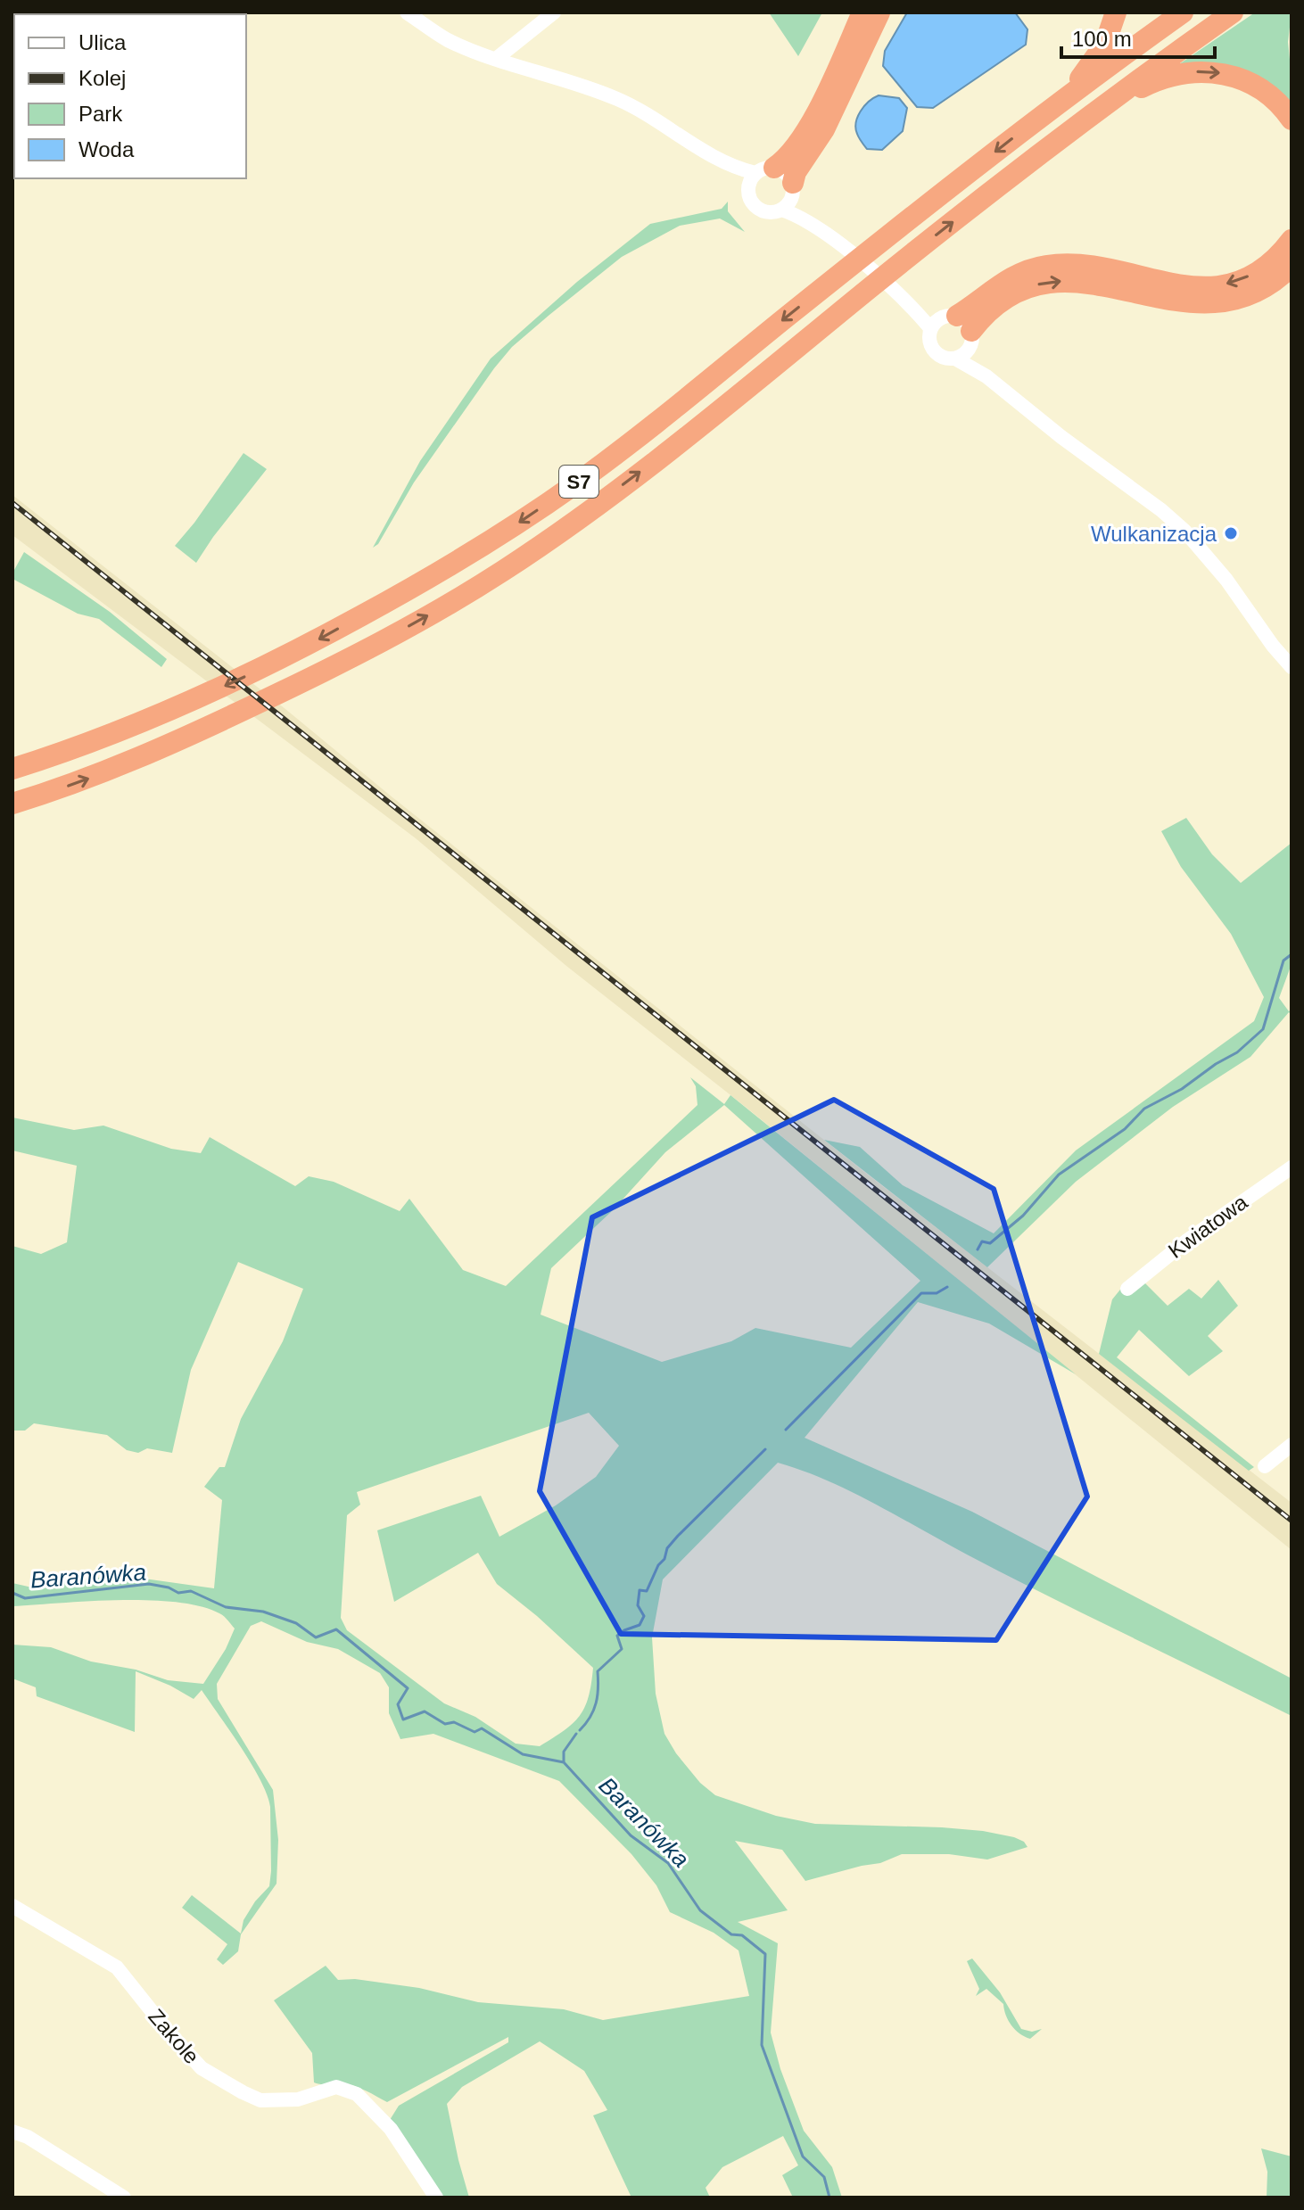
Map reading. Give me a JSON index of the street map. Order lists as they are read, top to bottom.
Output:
{
  "streets": {
    "highway": ["S7"],
    "street": ["Kwiatowa", "Zakole"]
  },
  "water": ["Baranówka"],
  "places": ["Wulkanizacja"],
  "legend": [
    "Ulica",
    "Kolej",
    "Park",
    "Woda"
  ],
  "scale_bar": "100 m"
}
